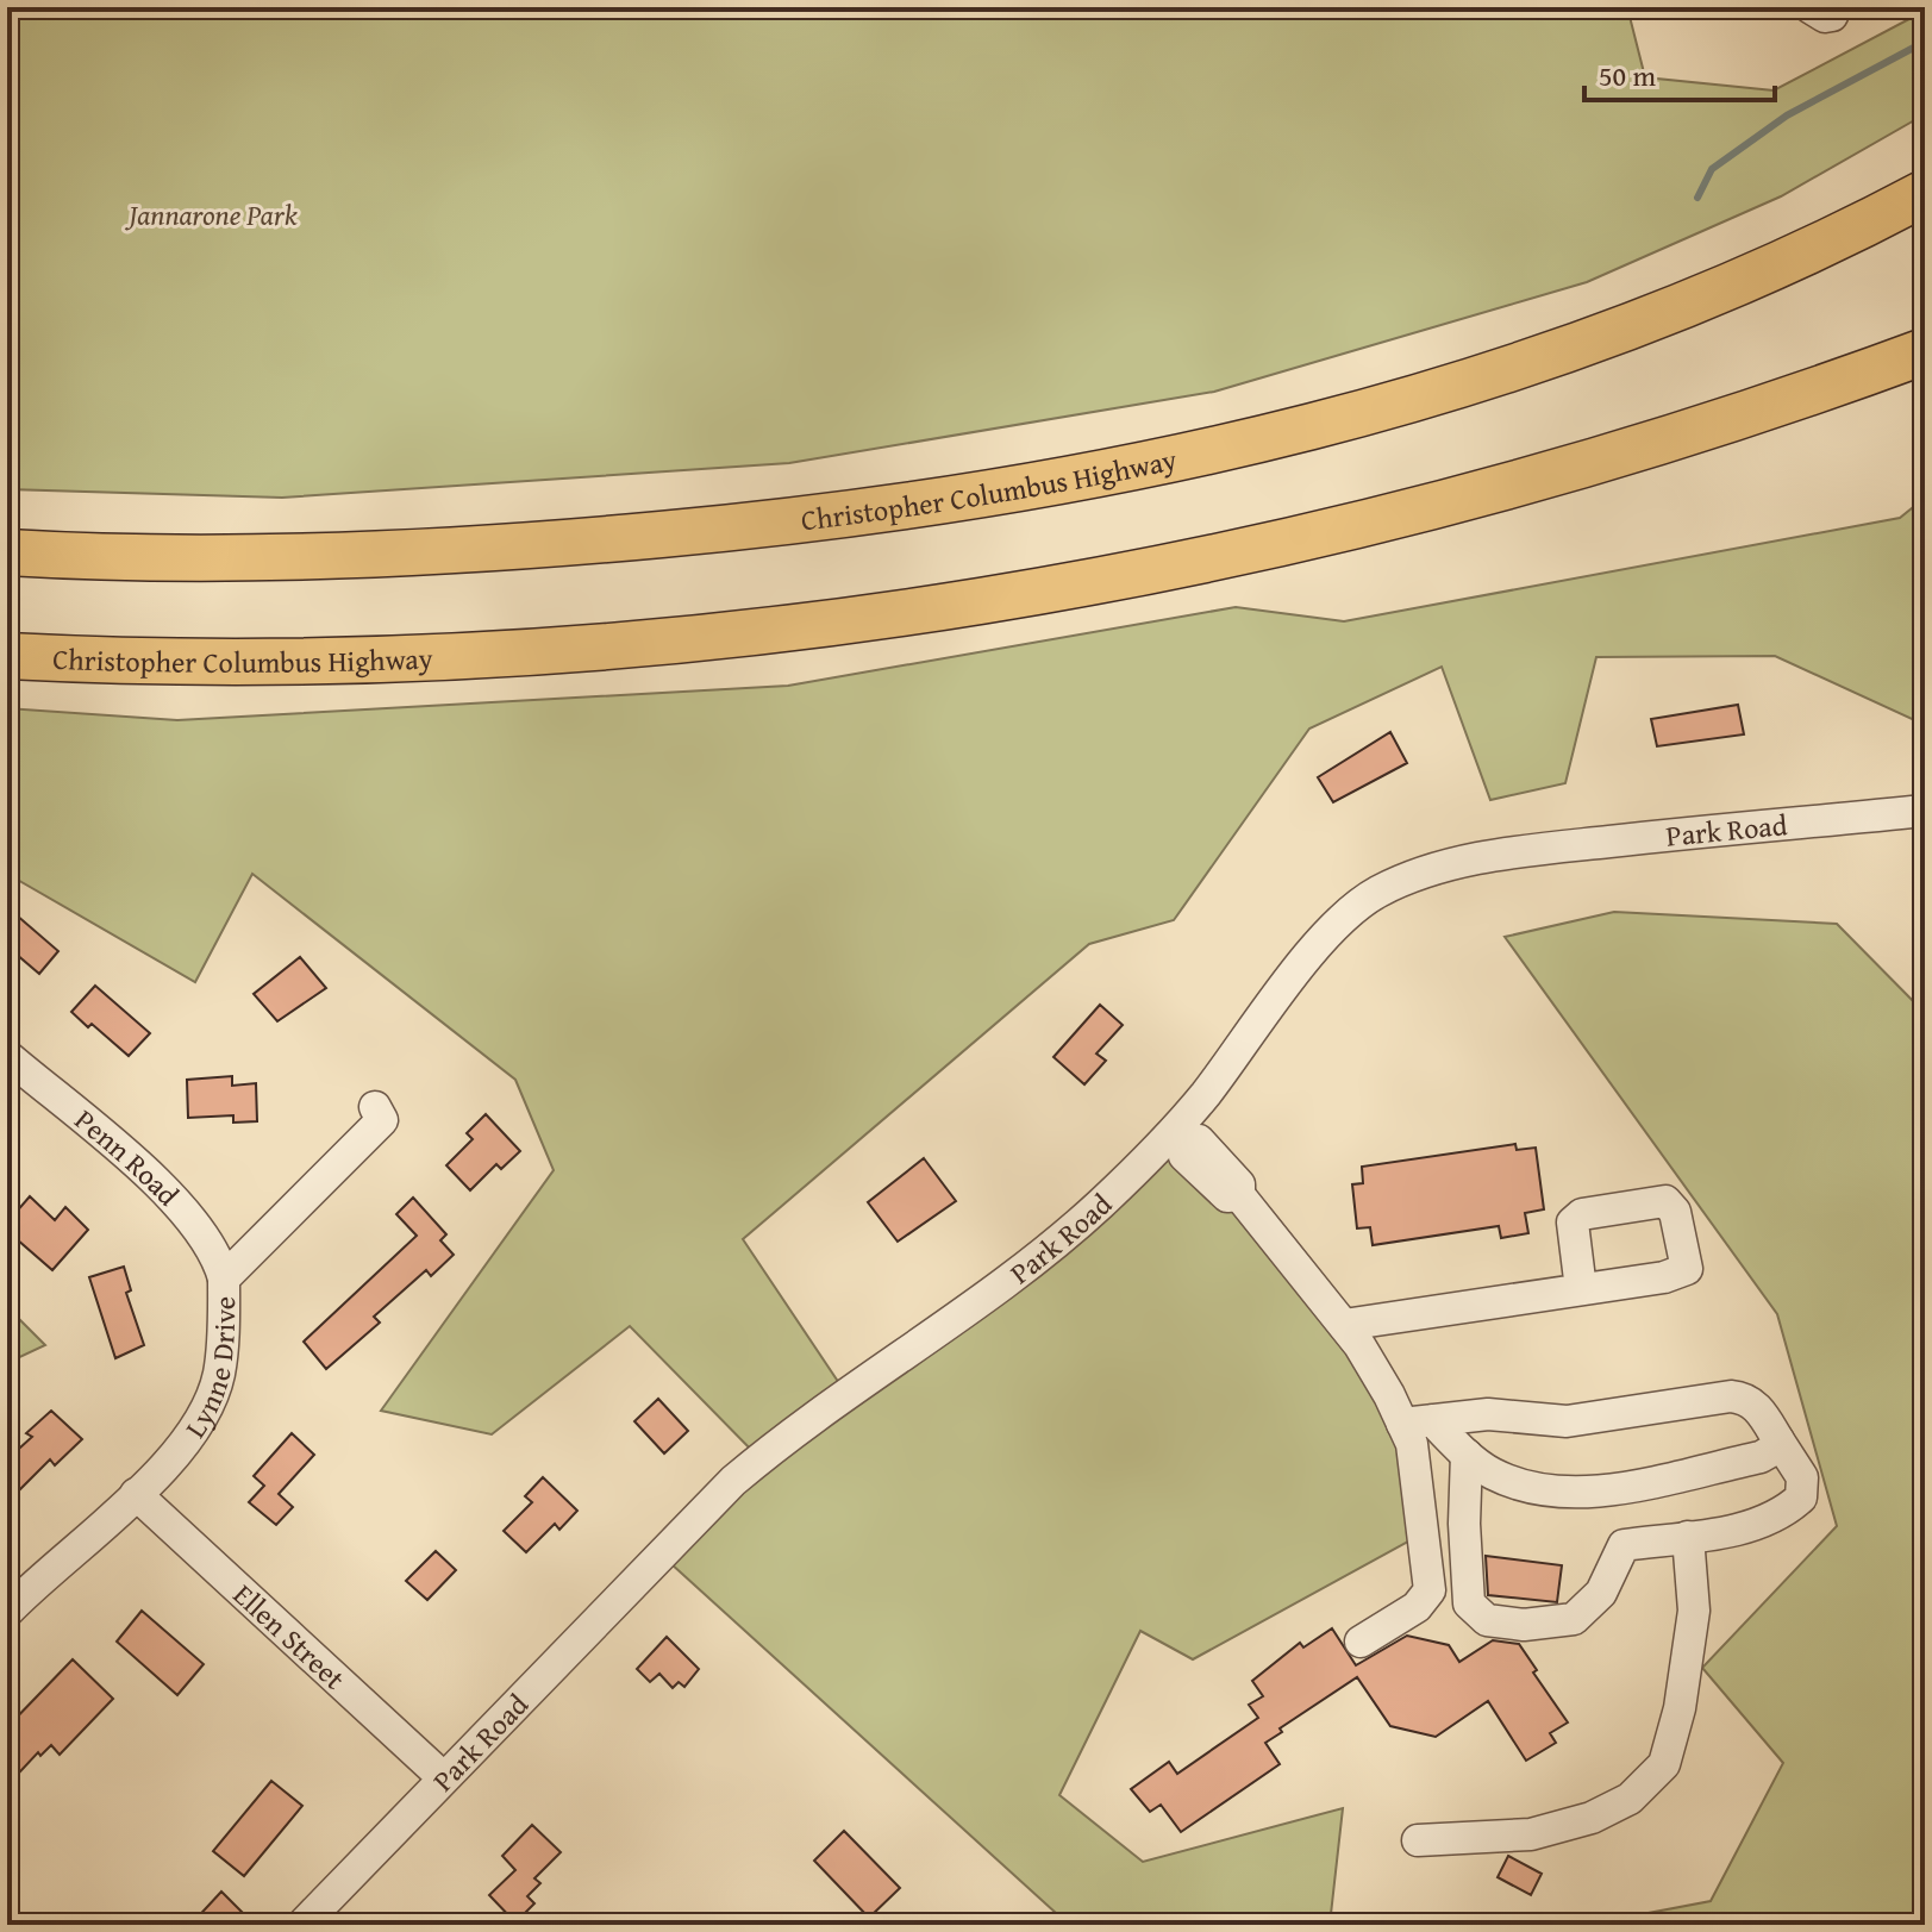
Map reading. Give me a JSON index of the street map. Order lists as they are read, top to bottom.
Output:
{
  "streets": {
    "highway": ["Christopher Columbus Highway"],
    "street": [
      "Park Road",
      "Penn Road",
      "Lynne Drive",
      "Ellen Street"
    ]
  },
  "crossings": [
    ["Park Road", "Ellen Street"],
    ["Penn Road", "Lynne Drive"],
    ["Lynne Drive", "Ellen Street"]
  ],
  "parks": ["Jannarone Park"],
  "scale_bar": "50 m"
}
